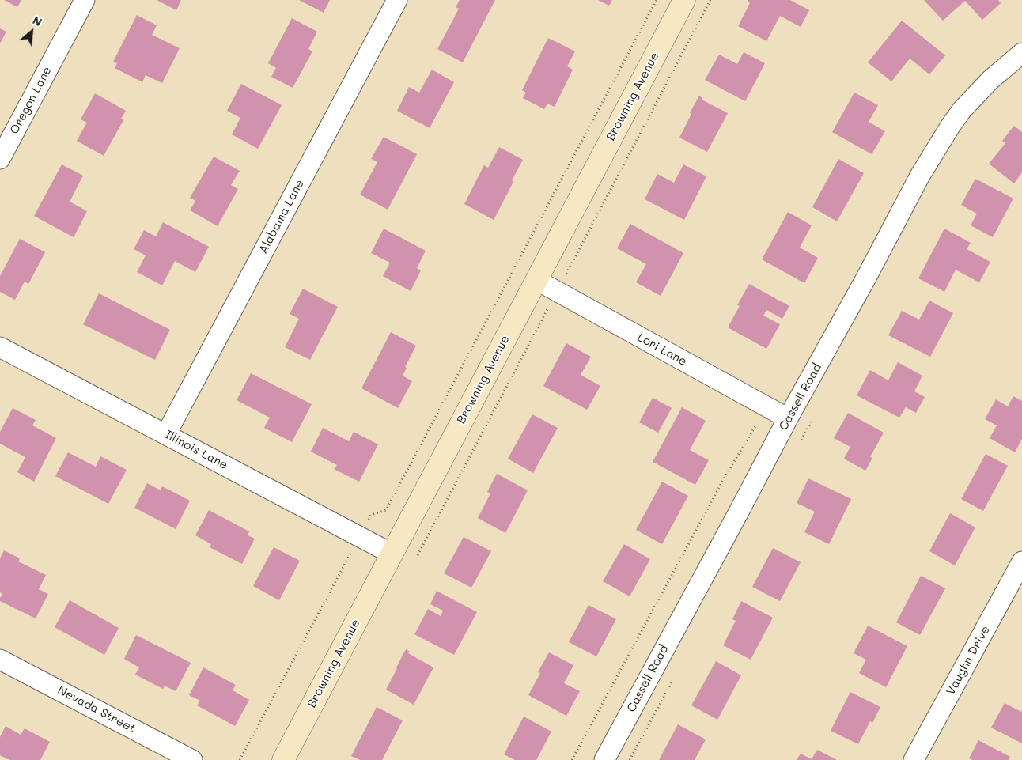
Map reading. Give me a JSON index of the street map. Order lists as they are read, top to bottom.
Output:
{
  "streets": {
    "street": [
      "Browning Avenue",
      "Oregon Lane",
      "Alabama Lane",
      "Lori Lane",
      "Cassell Road",
      "Illinois Lane",
      "Vaughn Drive",
      "Nevada Street"
    ]
  },
  "crossings": [
    ["Browning Avenue", "Lori Lane"],
    ["Browning Avenue", "Illinois Lane"],
    ["Alabama Lane", "Illinois Lane"],
    ["Lori Lane", "Cassell Road"]
  ],
  "north": "top right"
}
